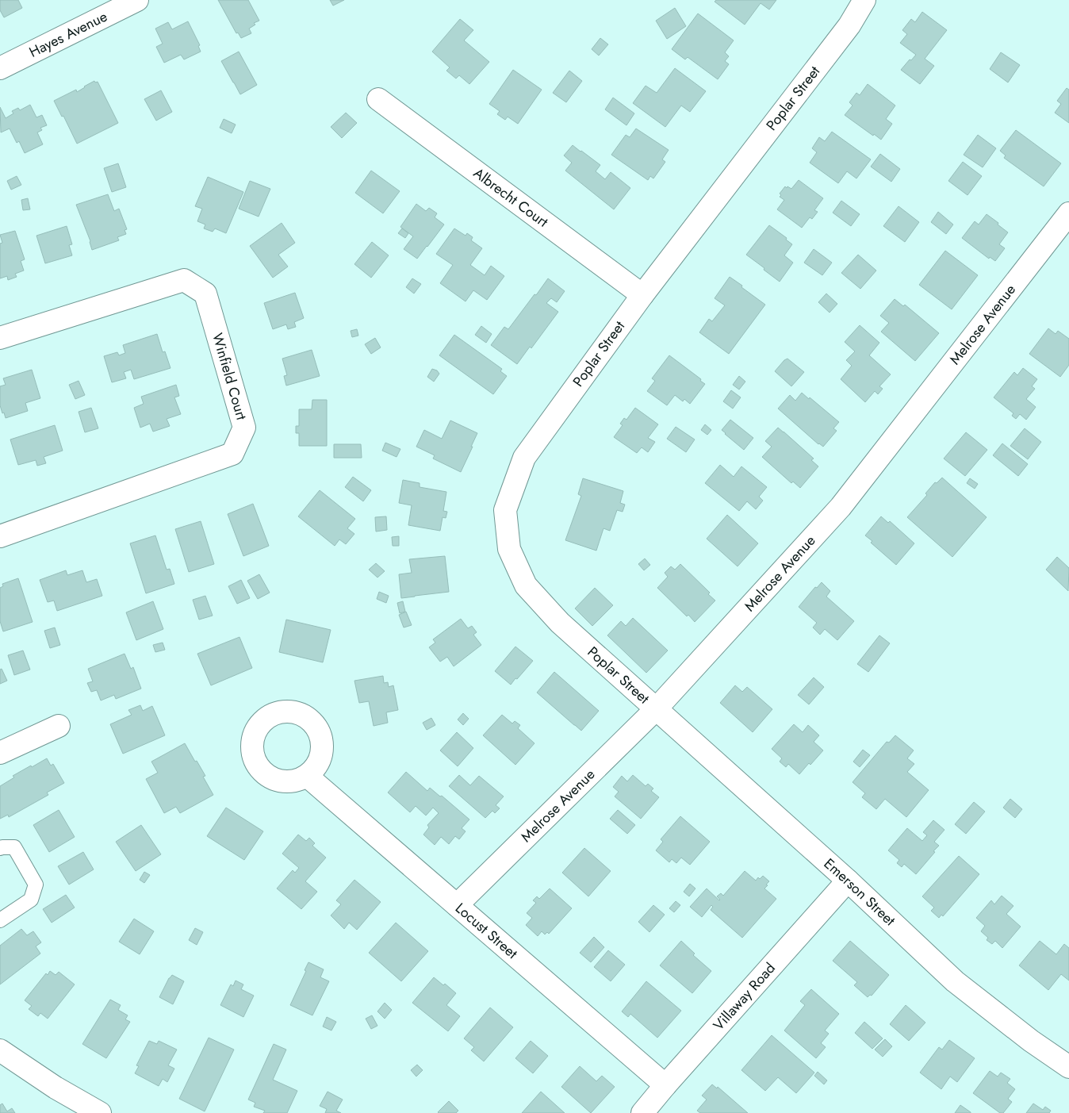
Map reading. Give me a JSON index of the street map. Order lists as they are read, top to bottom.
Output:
{
  "streets": {
    "street": [
      "Hayes Avenue",
      "Poplar Street",
      "Albrecht Court",
      "Melrose Avenue",
      "Winfield Court",
      "Emerson Street",
      "Locust Street",
      "Villaway Road"
    ]
  },
  "crossings": [
    ["Poplar Street", "Albrecht Court"],
    ["Poplar Street", "Melrose Avenue"],
    ["Poplar Street", "Emerson Street"],
    ["Melrose Avenue", "Emerson Street"],
    ["Melrose Avenue", "Locust Street"],
    ["Emerson Street", "Villaway Road"],
    ["Locust Street", "Villaway Road"]
  ]
}
